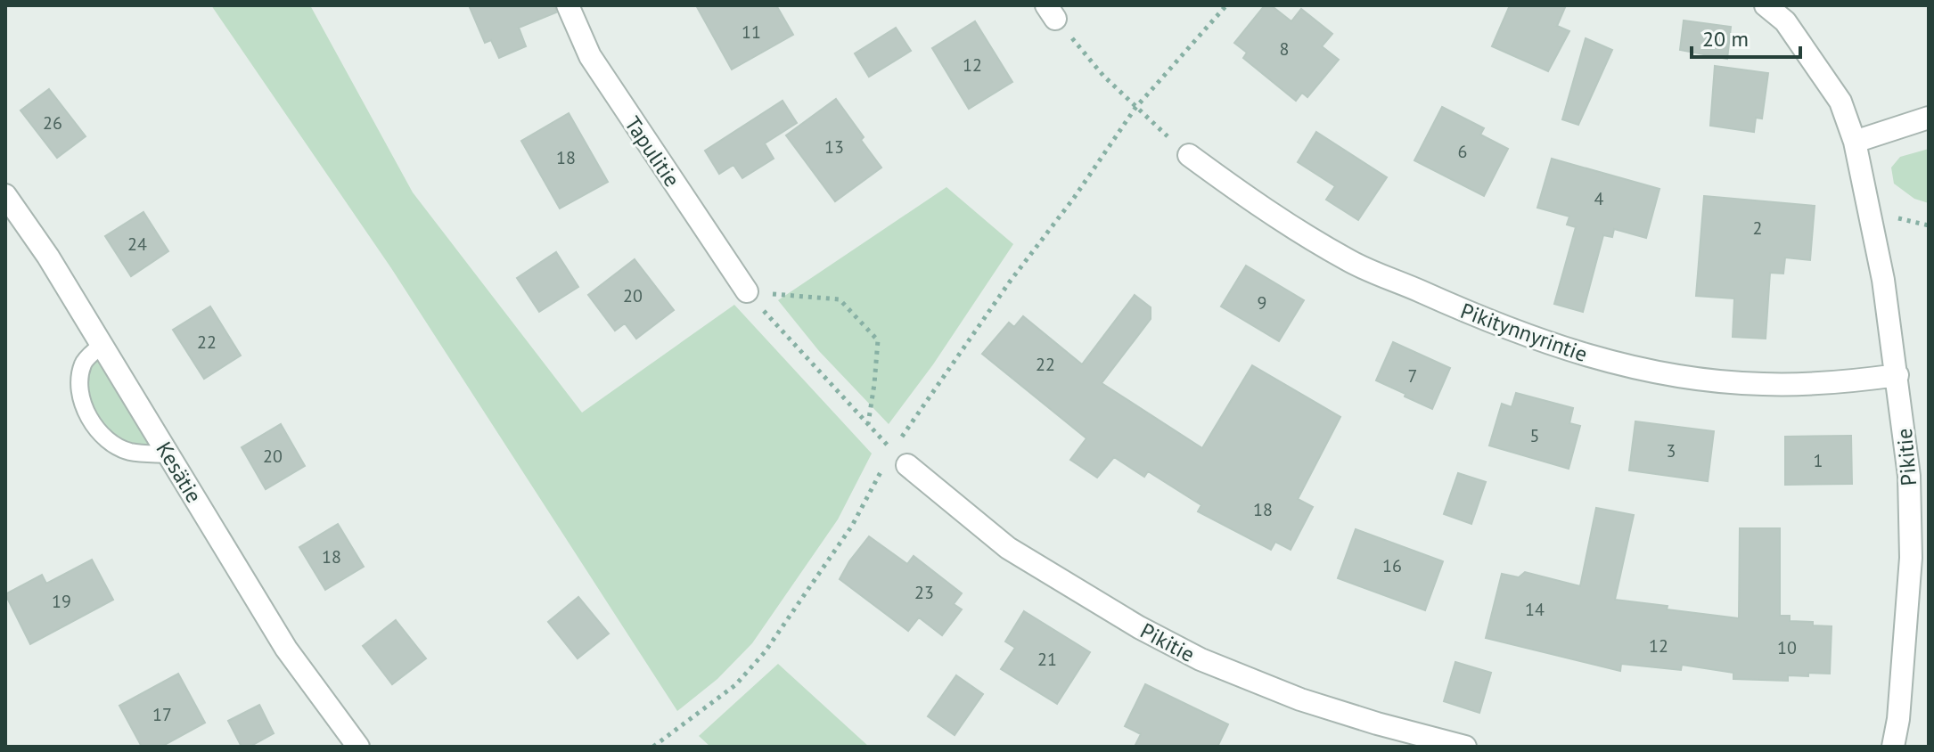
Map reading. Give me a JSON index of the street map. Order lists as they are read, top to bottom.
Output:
{
  "streets": {
    "street": [
      "Tapulitie",
      "Pikitynnyrintie",
      "Pikitie",
      "Kesätie"
    ]
  },
  "crossings": [
    ["Pikitynnyrintie", "Pikitie"]
  ],
  "house_numbers": [
    "11",
    "8",
    "12",
    "26",
    "13",
    "6",
    "18",
    "4",
    "2",
    "24",
    "20",
    "9",
    "22",
    "22",
    "7",
    "5",
    "3",
    "20",
    "1",
    "18",
    "18",
    "16",
    "23",
    "19",
    "14",
    "12",
    "10",
    "21",
    "17"
  ],
  "scale_bar": "20 m"
}
